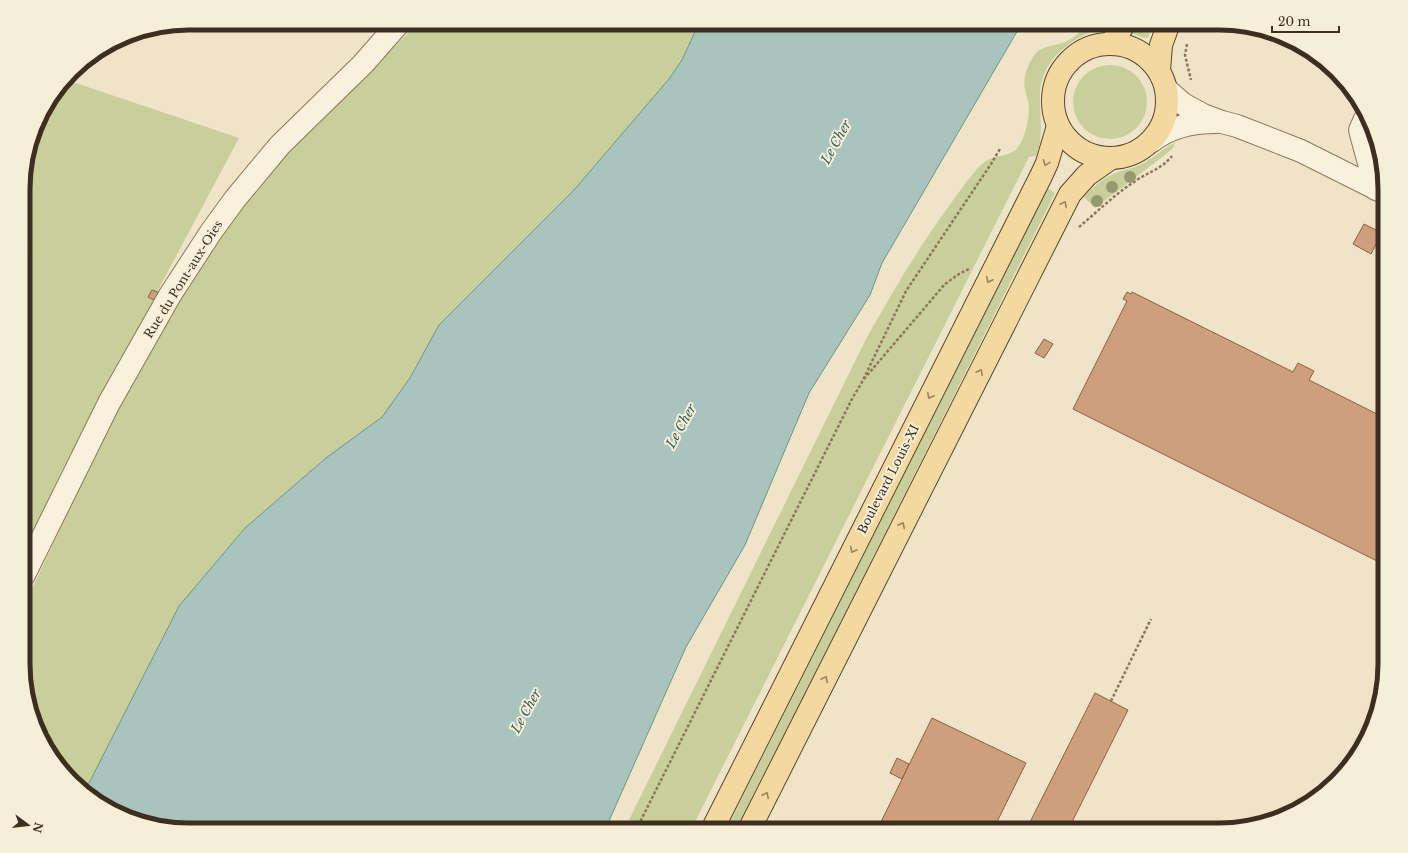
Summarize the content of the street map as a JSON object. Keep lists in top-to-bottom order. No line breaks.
{"streets":{"main road":["Boulevard Louis-XI"],"street":["Rue du Pont-aux-Oies"]},"water":["Le Cher"],"scale_bar":"20 m","north":"right"}
